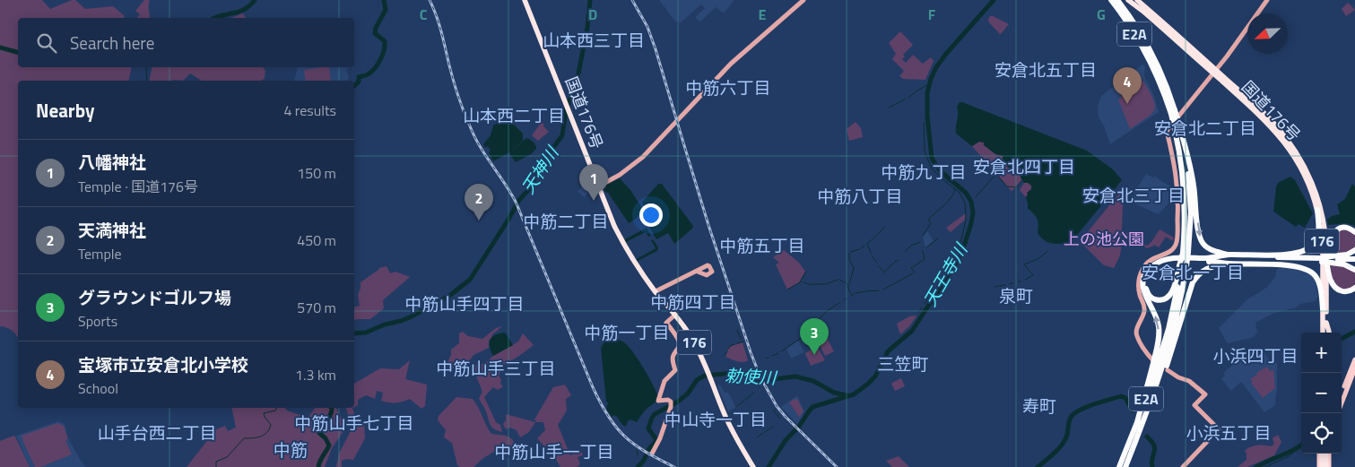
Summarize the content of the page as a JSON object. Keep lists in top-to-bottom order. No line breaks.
{"streets":{"highway":["E2A","国道176号","176"]},"districts":["山本西三丁目","安倉北五丁目","中筋六丁目","山本西二丁目","安倉北二丁目","安倉北四丁目","中筋九丁目","安倉北三丁目","中筋八丁目","中筋二丁目","中筋五丁目","安倉北一丁目","泉町","中筋四丁目","中筋山手四丁目","中筋一丁目","小浜四丁目","三笠町","中筋山手三丁目","寿町","中山寺一丁目","中筋山手七丁目","山手台西二丁目","小浜五丁目","中筋","中筋山手一丁目"],"water":["天神川","天王寺川","勅使川"],"parks":["上の池公園"],"north":"bottom left","page":{"search":"Search here","pins":["4","1","2","3"],"heading":["Nearby","4 results"],"list":[{"mark":"1","name":"八幡神社","note":"Temple · 国道176号","value":"150 m"},{"mark":"2","name":"天満神社","note":"Temple","value":"450 m"},{"mark":"3","name":"グラウンドゴルフ場","note":"Sports","value":"570 m"},{"mark":"4","name":"宝塚市立安倉北小学校","note":"School","value":"1.3 km"}],"map_buttons":["+","−"]},"grid":{"columns":["C","D","E","F","G"]}}
